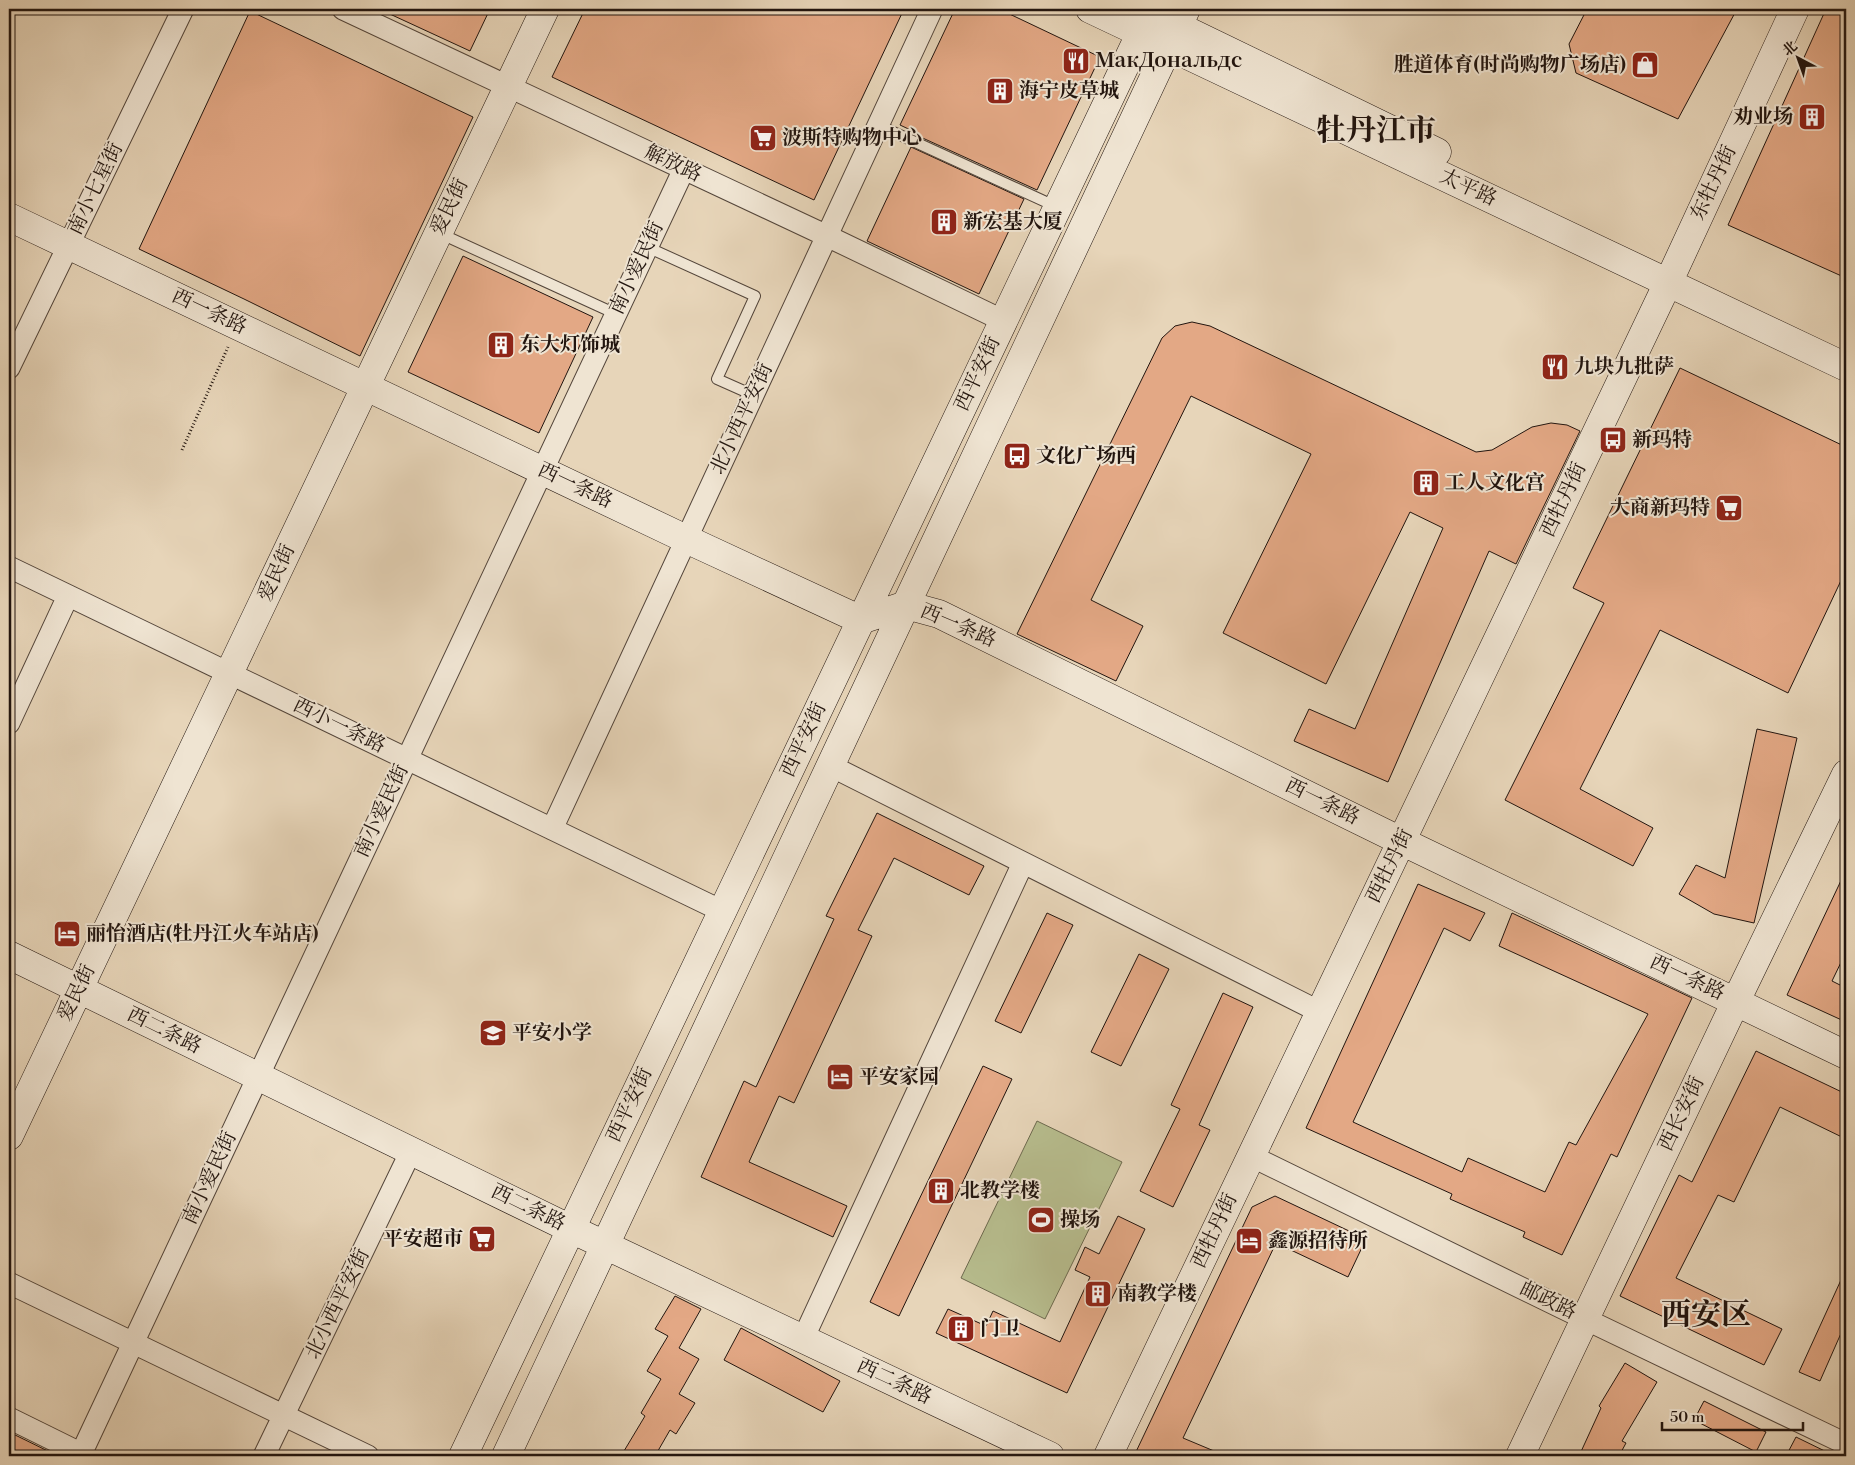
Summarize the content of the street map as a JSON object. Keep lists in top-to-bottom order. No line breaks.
{"streets":{"main road":["东牡丹街","太平路","爱民街","西一条路","西平安街","西牡丹街","西二条路","西长安街"],"street":["解放路","南小七星街","南小爱民街","北小西平安街","西小一条路","邮政路"]},"crossings":[["解放路","爱民街"],["解放路","南小爱民街"],["解放路","西平安街"],["解放路","北小西平安街"],["东牡丹街","太平路"],["东牡丹街","西牡丹街"],["太平路","西平安街"],["太平路","西牡丹街"],["南小七星街","西一条路"],["爱民街","西一条路"],["爱民街","西小一条路"],["爱民街","西二条路"],["南小爱民街","西一条路"],["南小爱民街","西小一条路"],["南小爱民街","西二条路"],["西一条路","西平安街"],["西一条路","北小西平安街"],["西一条路","西牡丹街"],["西一条路","西长安街"],["西平安街","西小一条路"],["西平安街","西二条路"],["北小西平安街","西小一条路"],["北小西平安街","西二条路"],["西牡丹街","邮政路"],["西长安街","邮政路"]],"districts":["牡丹江市","西安区"],"places":{"restaurant":["МакДональдс","九块九批萨"],"shop":["胜道体育(时尚购物广场店)"],"building":["海宁皮草城","劝业场","新宏基大厦","东大灯饰城","工人文化宫","北教学楼","南教学楼","门卫"],"supermarket":["波斯特购物中心","大商新玛特","平安超市"],"bus stop":["新玛特","文化广场西"],"hotel":["丽怡酒店(牡丹江火车站店)","平安家园","鑫源招待所"],"school or university":["平安小学"],"sports":["操场"]},"scale_bar":"50 m","north":"top left"}
